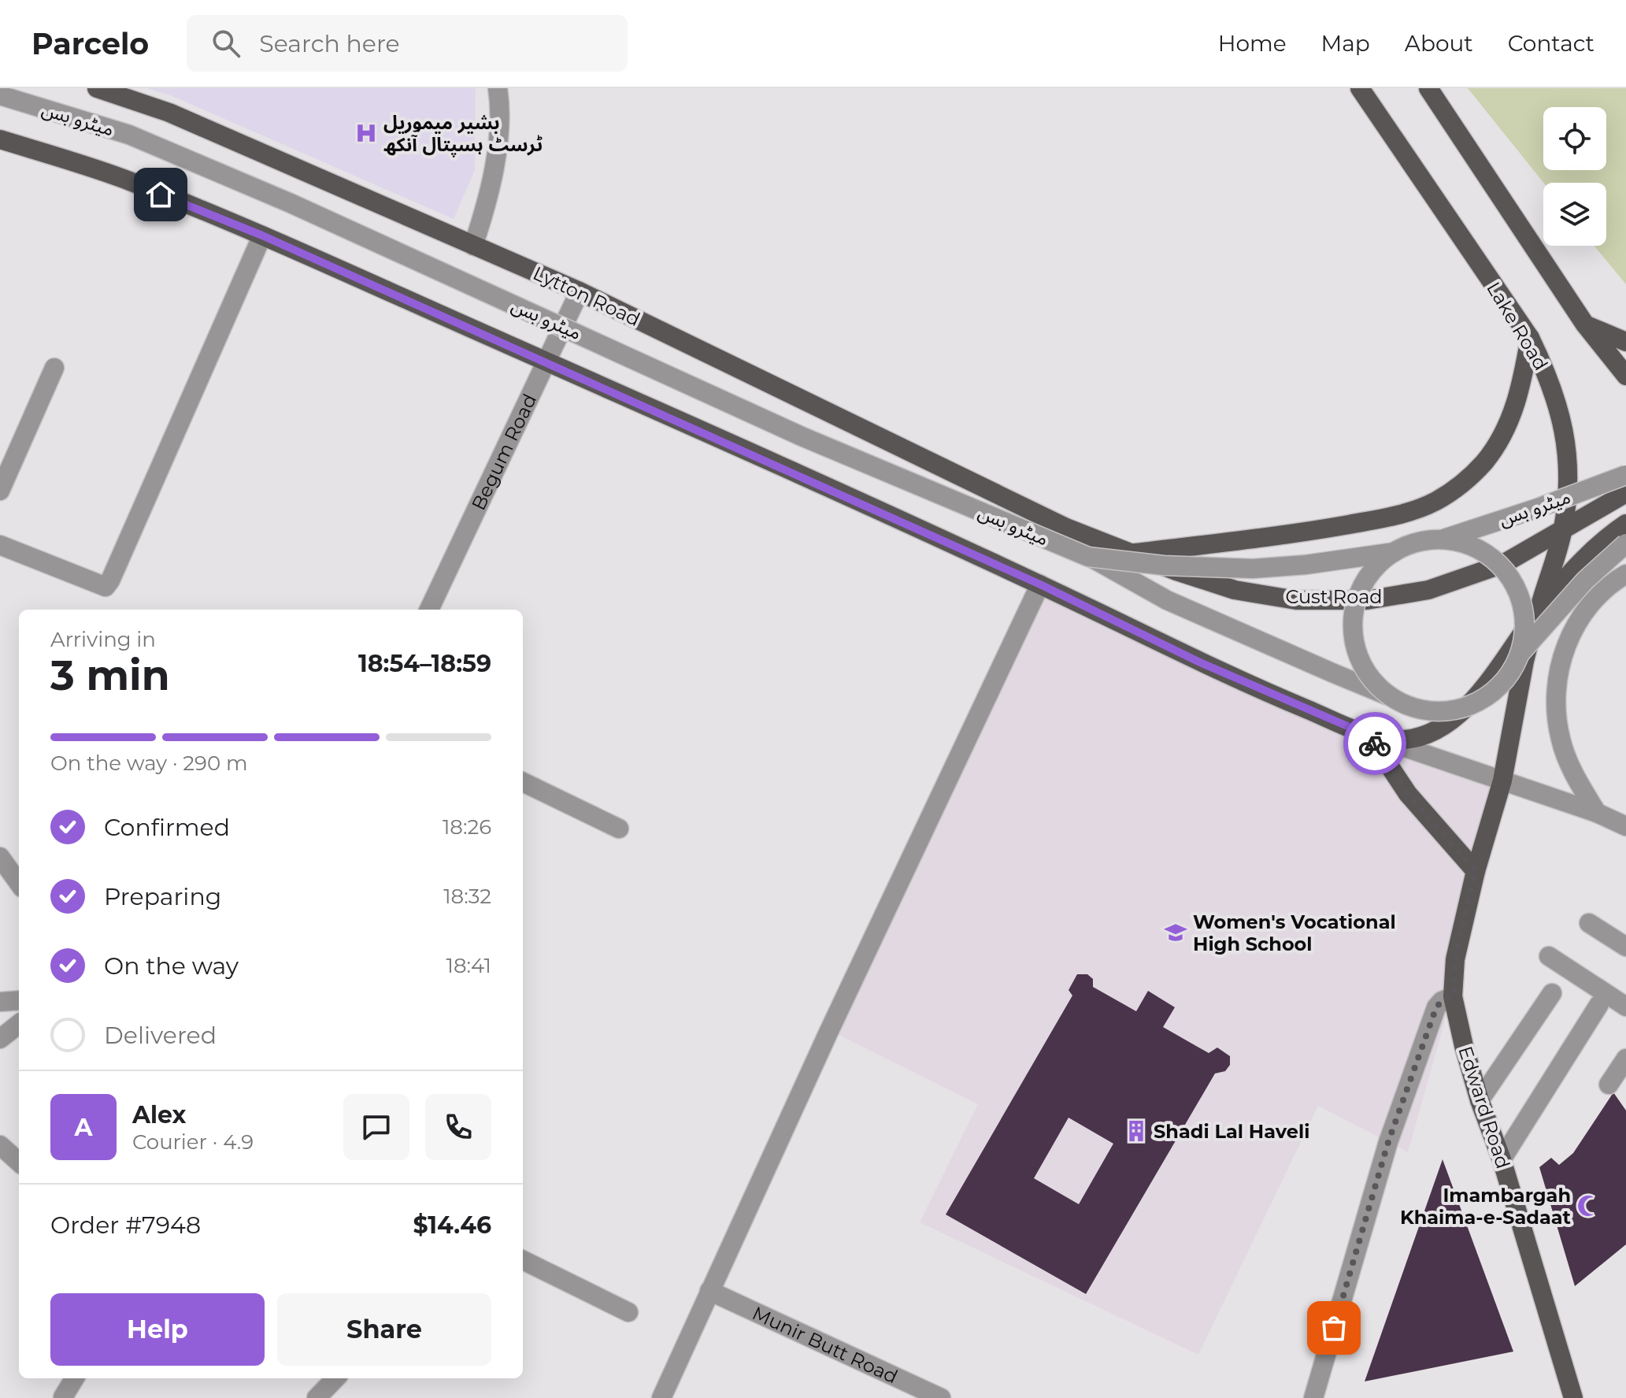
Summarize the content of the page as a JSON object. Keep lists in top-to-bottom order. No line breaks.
{"streets":{"main road":["Lytton Road","Lake Road","Cust Road","Edward Road"],"street":["میٹرو بس","Begum Road","Munir Butt Road"]},"crossings":[["Lytton Road","Begum Road"],["Lytton Road","Cust Road"],["Lake Road","Cust Road"],["Lake Road","Edward Road"]],"places":{"hospital":["بشیر میموریل ٹرسٹ ہسپتال آنکھ"],"school or university":["Women's Vocational High School"],"building":["Shadi Lal Haveli"],"mosque":["Imambargah Khaima-e-Sadaat"]},"page":{"header":"Parcelo","search":"Search here","nav":["Home","Map","About","Contact"],"heading":["3 min","Arriving in","18:54–18:59"],"panel":["Alex","Courier · 4.9","Order #7948","$14.46"],"bar":"On the way · 290 m","list":[["Confirmed","18:26"],["Preparing","18:32"],["On the way","18:41"],"Delivered"],"round":"A","buttons":["Help","Share"]}}
